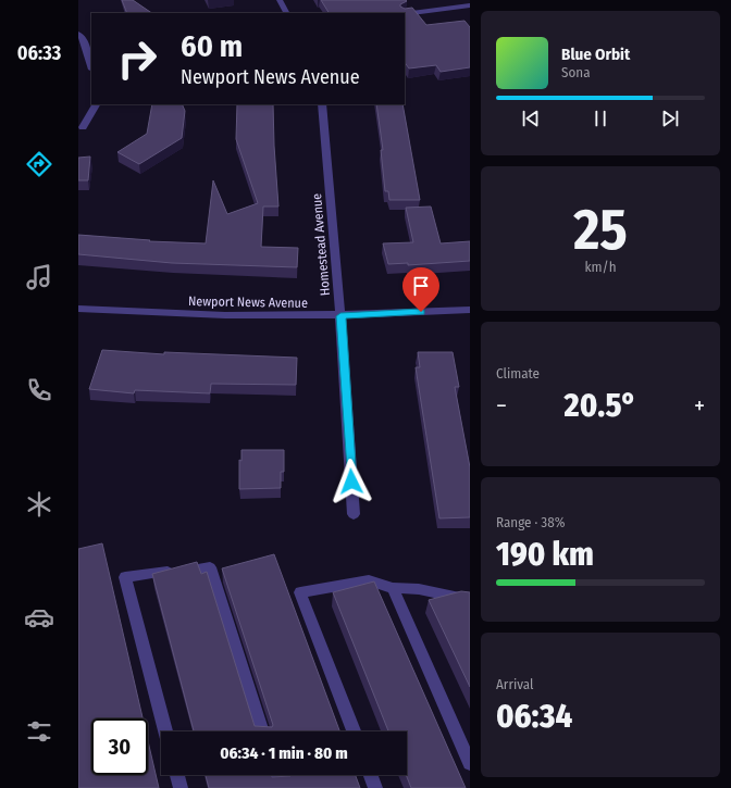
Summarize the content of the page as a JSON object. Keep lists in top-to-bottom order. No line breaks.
{"streets":{"street":["Homestead Avenue","Newport News Avenue"]},"crossings":[["Homestead Avenue","Newport News Avenue"]],"page":{"tabs":"06:33","turn":["60 m","Newport News Avenue"],"song":["Blue Orbit","Sona"],"tile":[["25","km/h"],"Climate",["Range · 38%","190 km"],["Arrival","06:34"]],"heat":["−","20.5°","+"],"limit":"30","trip":"06:34 · 1 min · 80 m"}}
